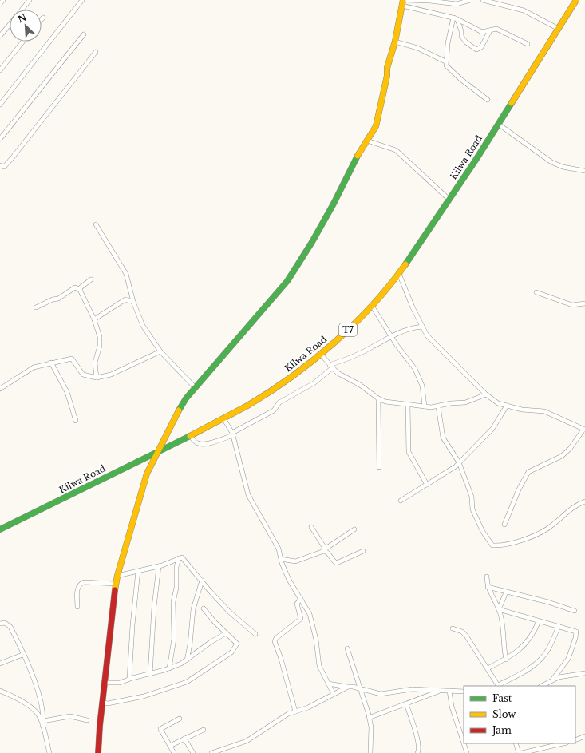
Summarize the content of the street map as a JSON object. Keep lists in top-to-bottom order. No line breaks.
{"streets":{"main road":["Kilwa Road","T7"]},"legend":["Fast","Slow","Jam"],"north":"top left"}
